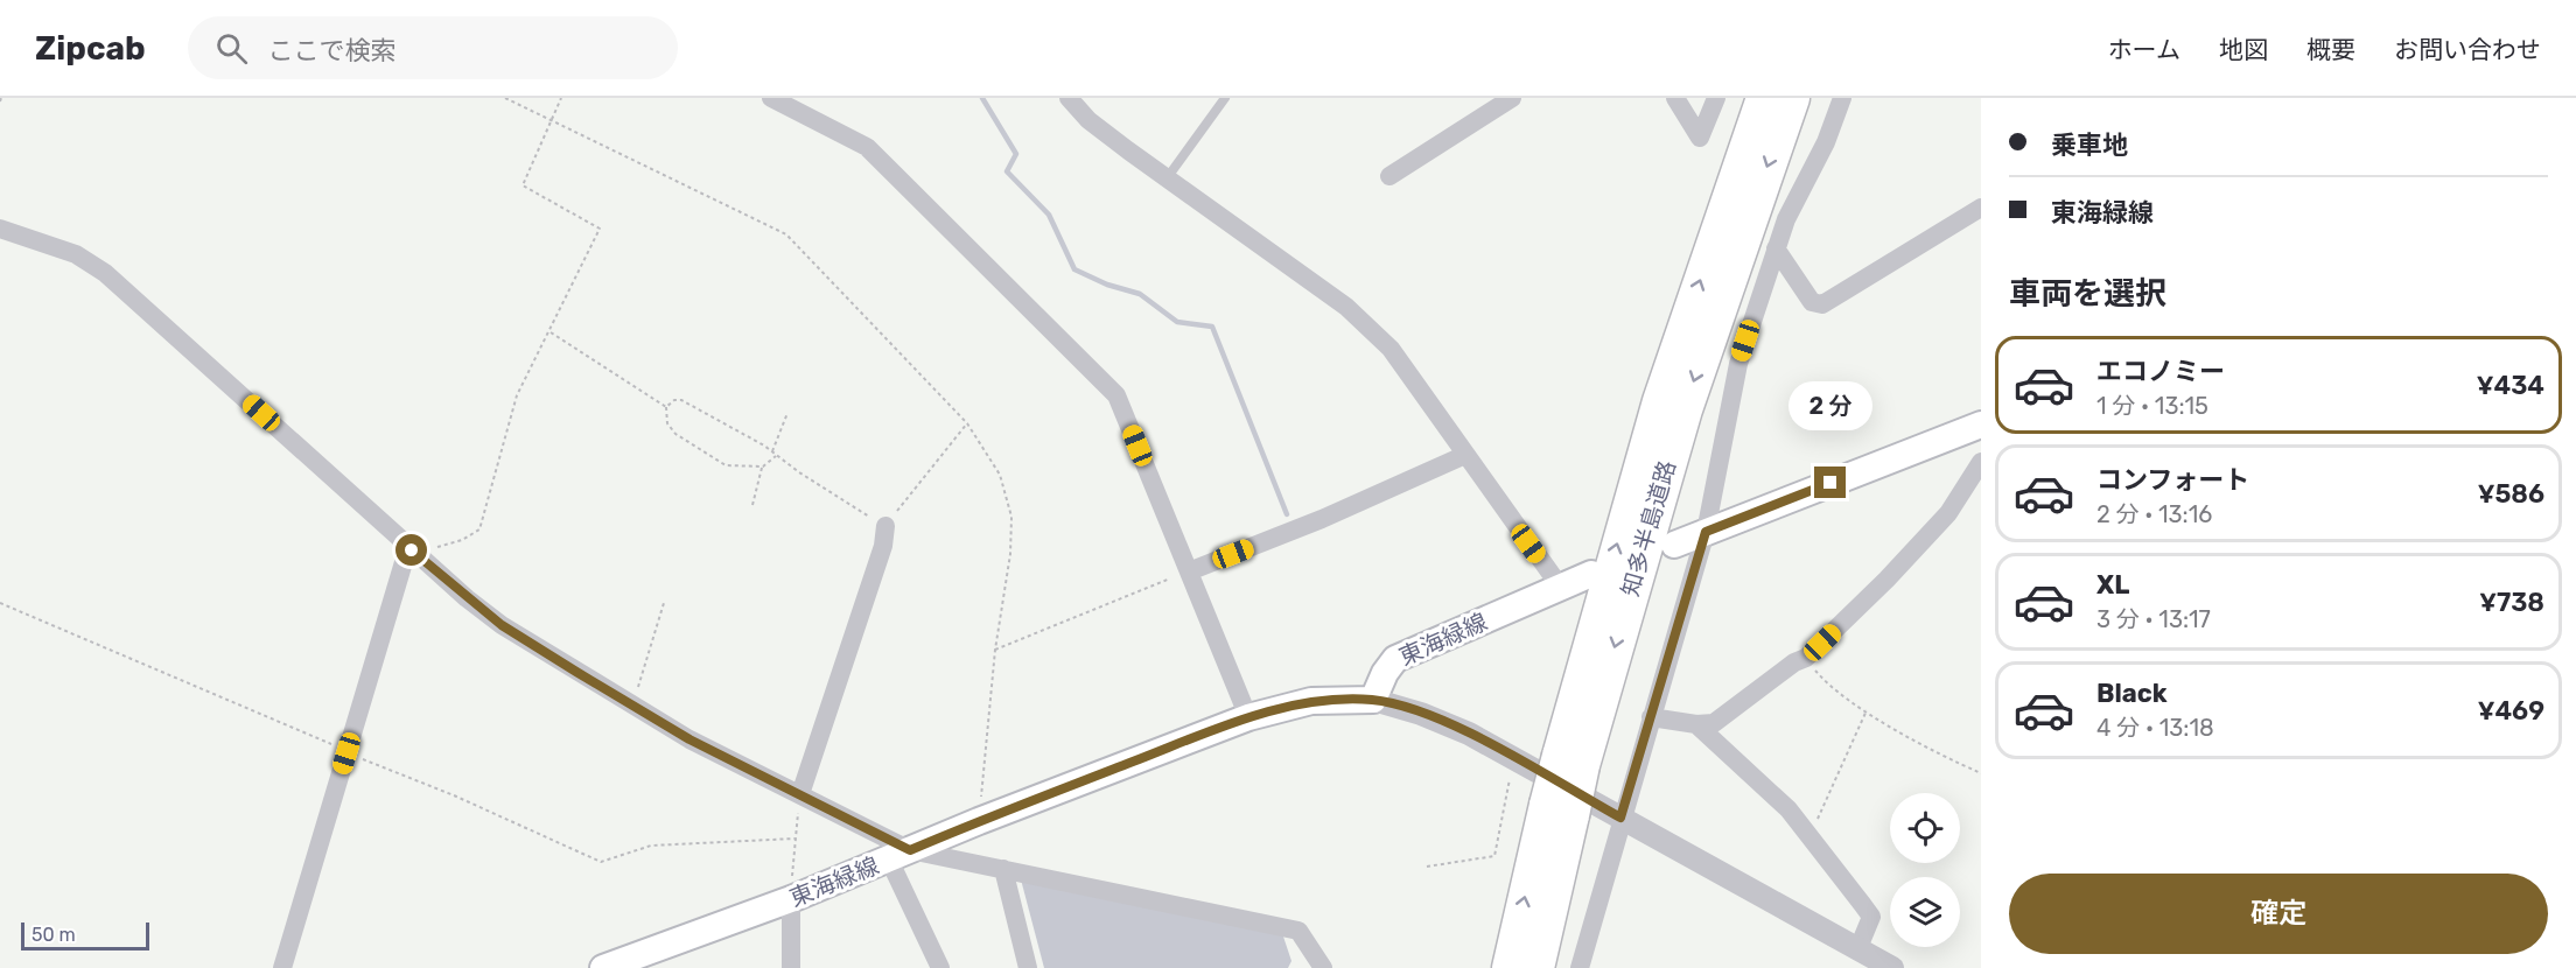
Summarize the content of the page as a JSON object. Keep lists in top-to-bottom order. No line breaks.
{"streets":{"highway":["知多半島道路"],"main road":["東海緑線"]},"scale_bar":"50 m","page":{"header":"Zipcab","search":"ここで検索","nav":["ホーム","地図","概要","お問い合わせ"],"banner":["乗車地","東海緑線"],"heading":"車両を選択","list":[{"name":"エコノミー","note":"1 分 · 13:15","value":"¥434"},{"name":"コンフォート","note":"2 分 · 13:16","value":"¥586"},{"name":"XL","note":"3 分 · 13:17","value":"¥738"},{"name":"Black","note":"4 分 · 13:18","value":"¥469"}],"bubble":"2 分","buttons":"確定","scale":"50 m"}}
